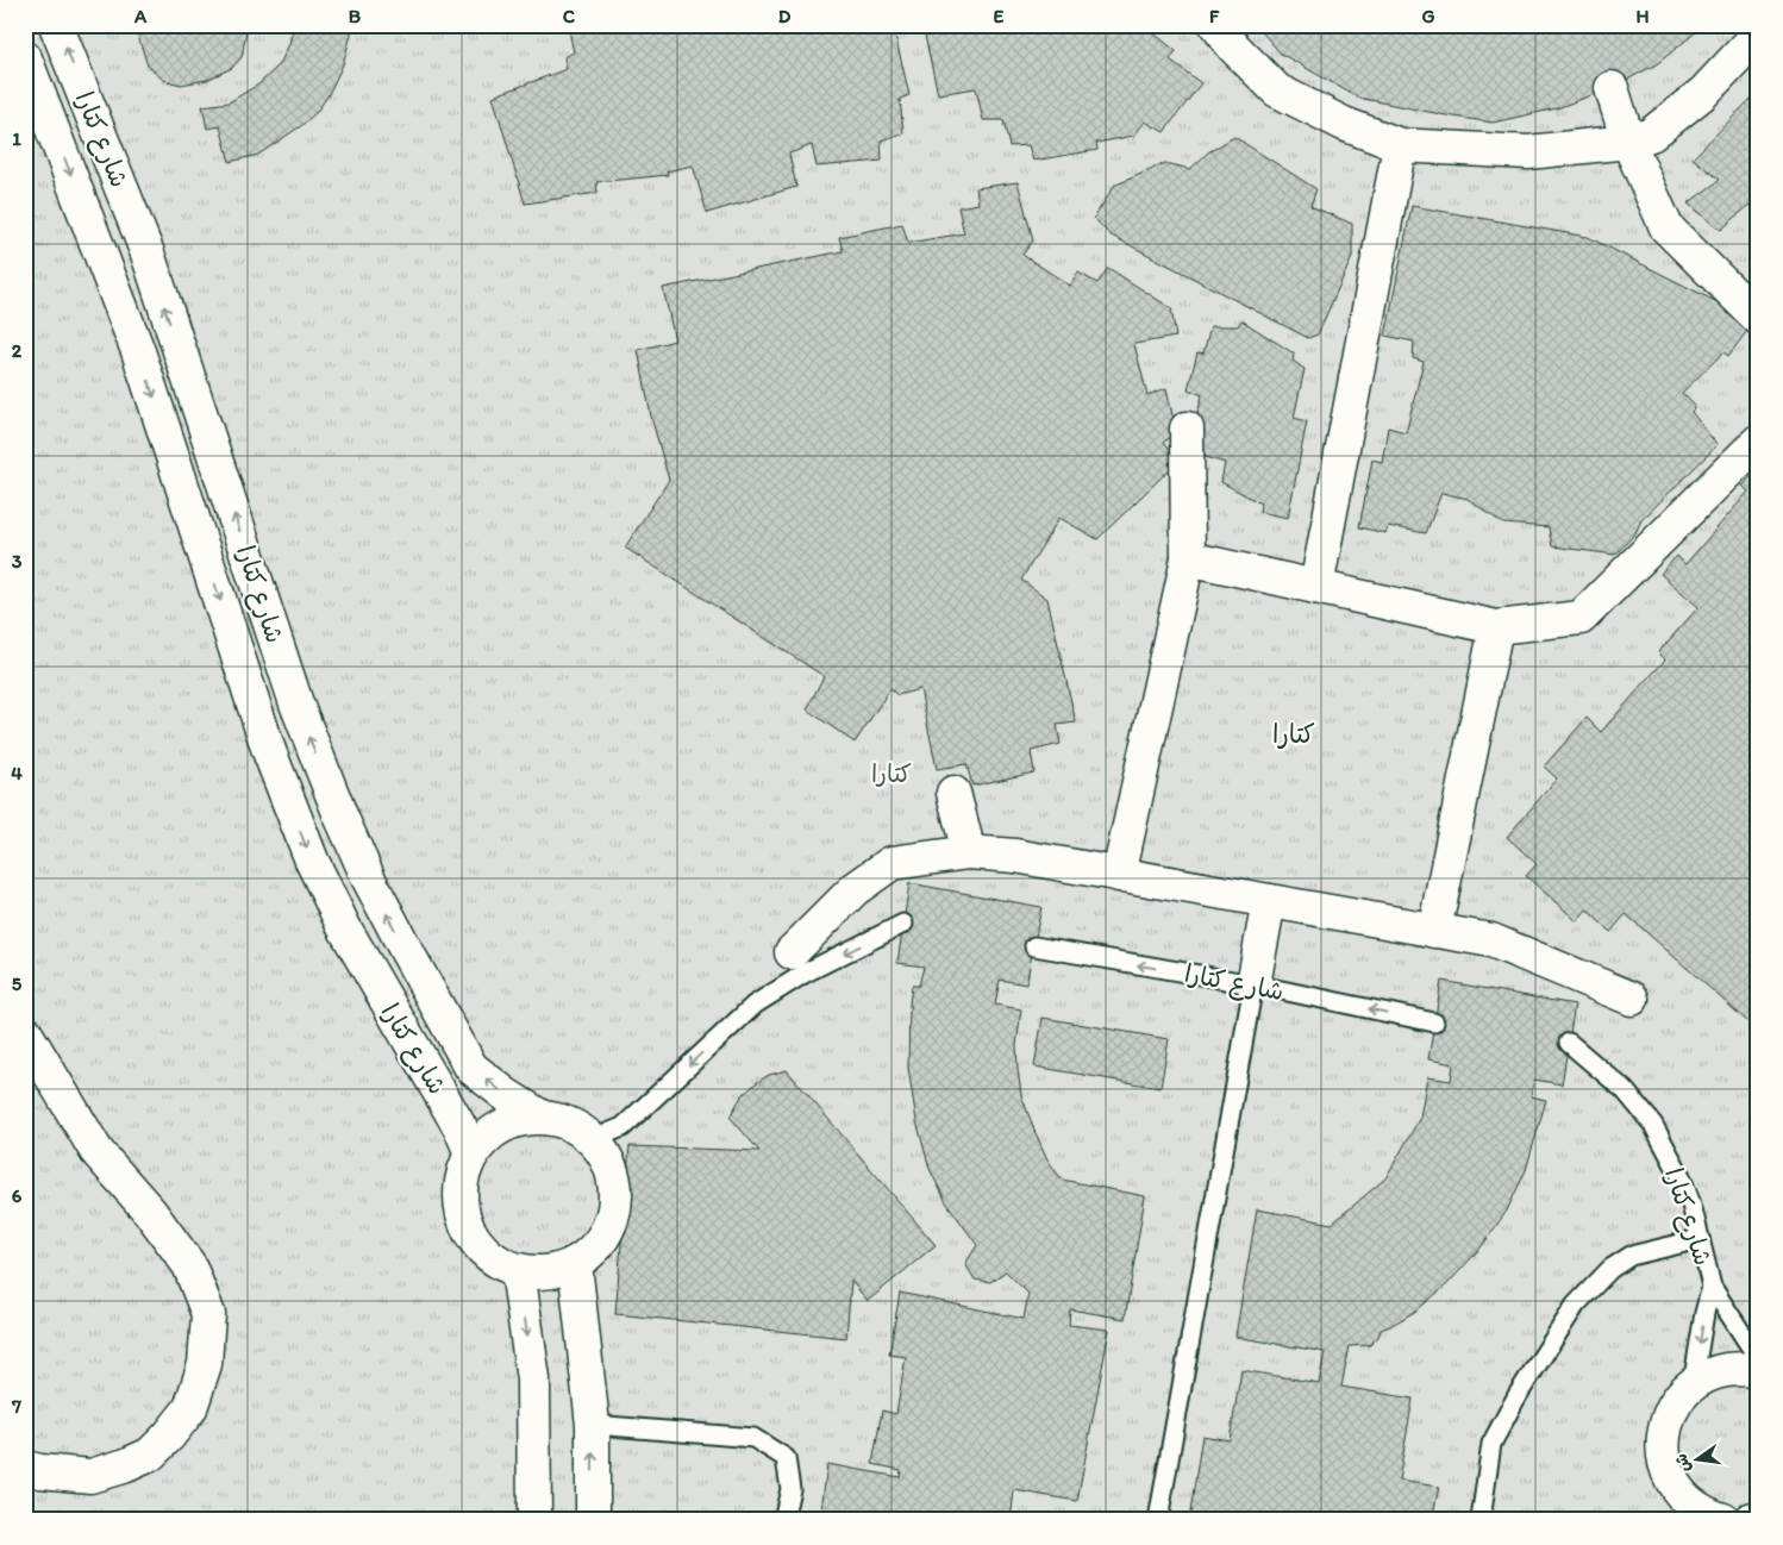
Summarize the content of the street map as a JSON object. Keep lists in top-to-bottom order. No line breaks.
{"streets":{"street":["شارع كتارا"]},"districts":["كتارا"],"parks":["كتارا"],"north":"left","grid":{"columns":["A","B","C","D","E","F","G","H"],"rows":["1","2","3","4","5","6","7"]}}
